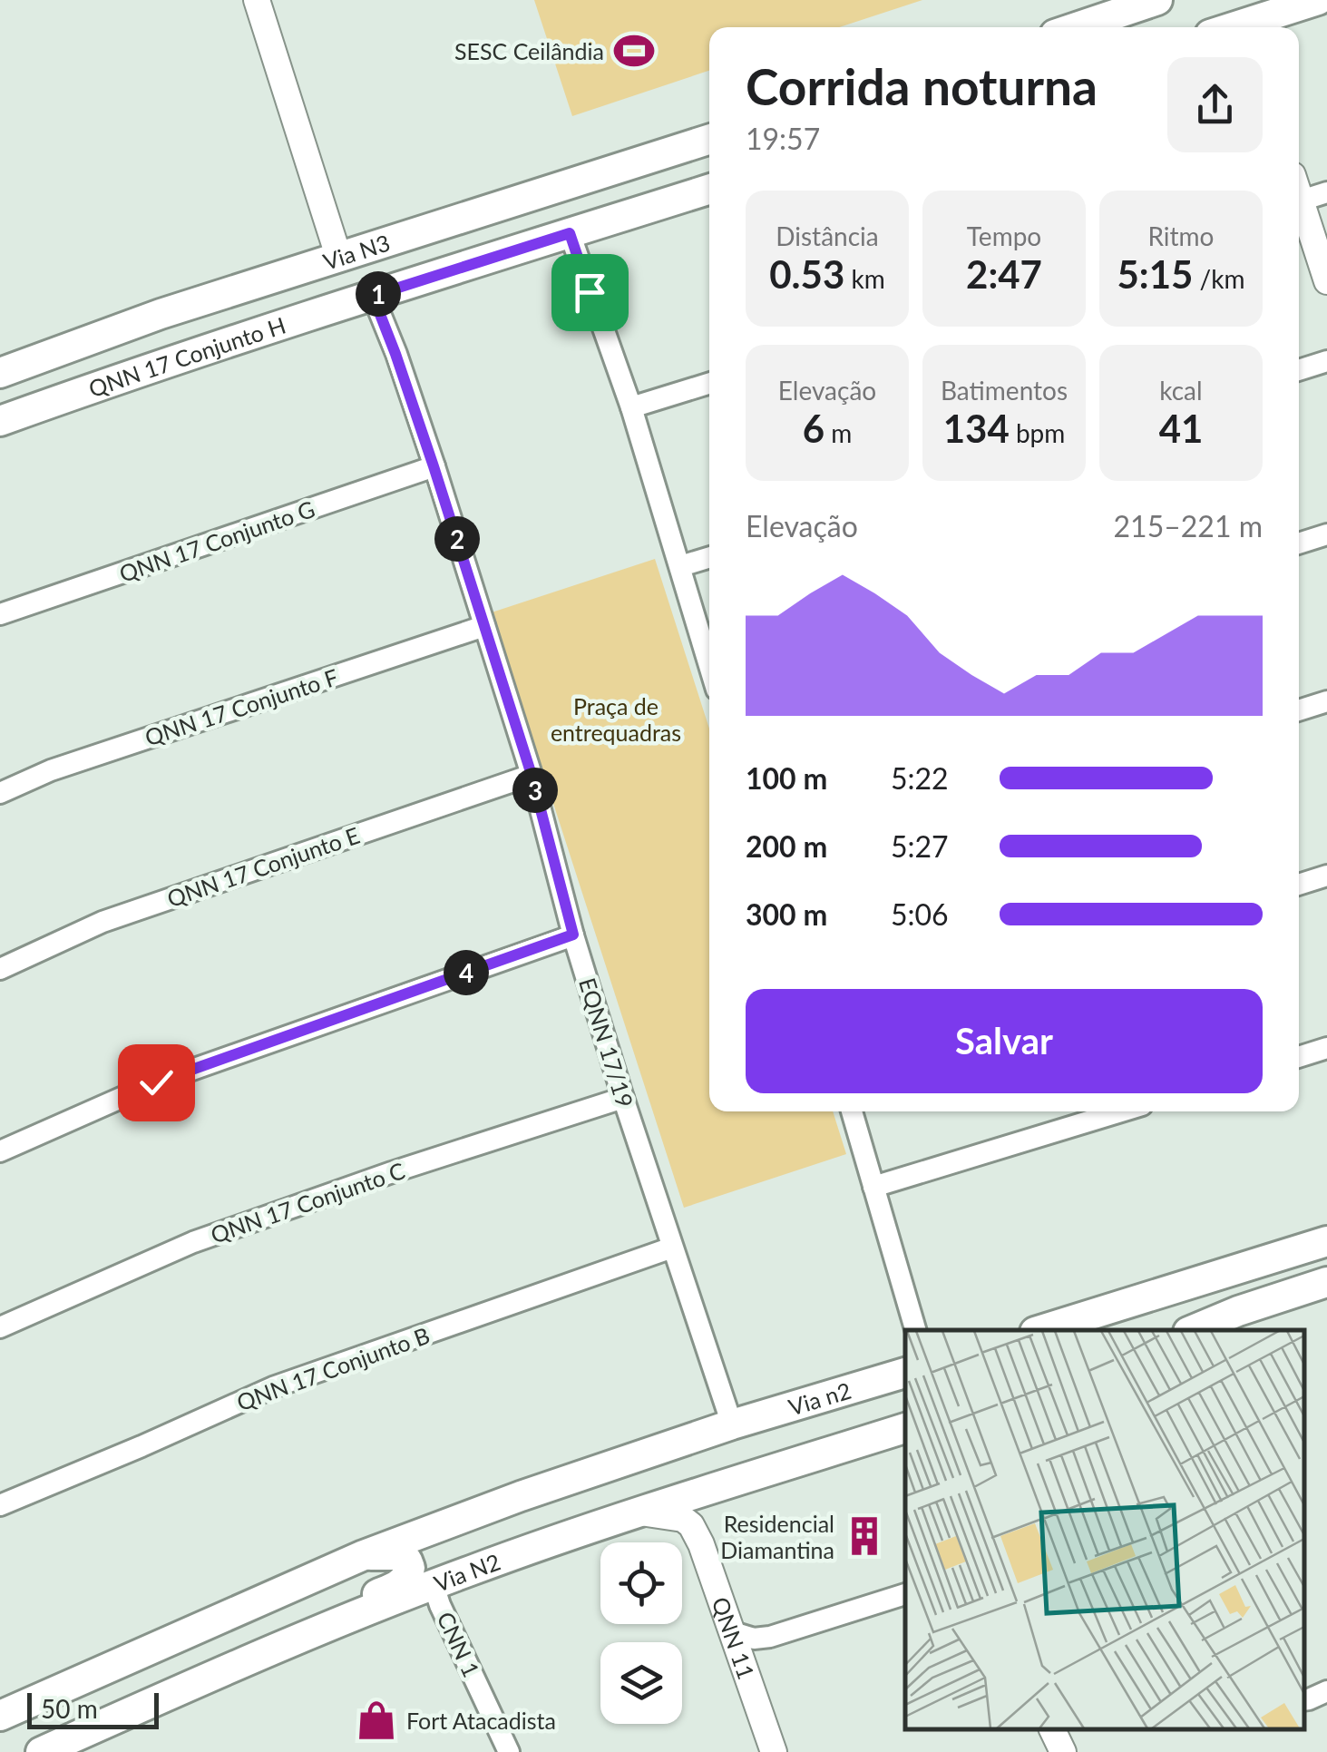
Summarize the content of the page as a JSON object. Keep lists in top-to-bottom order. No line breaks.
{"streets":{"main road":["Via N3","QNN 17 Conjunto H","Via n2","Via N2"],"street":["QNN 17 Conjunto G","QNN 17 Conjunto F","QNN 17 Conjunto E","EQNN 17/19","QNN 17 Conjunto C","QNN 17 Conjunto B","QNN 11","CNN 1"]},"crossings":[["QNN 17 Conjunto H","EQNN 17/19"],["QNN 17 Conjunto G","EQNN 17/19"],["QNN 17 Conjunto F","EQNN 17/19"],["QNN 17 Conjunto E","EQNN 17/19"],["EQNN 17/19","QNN 17 Conjunto C"],["EQNN 17/19","QNN 17 Conjunto B"],["EQNN 17/19","Via n2"],["Via N2","QNN 11"],["Via N2","CNN 1"]],"parks":["Praça de entrequadras"],"places":{"sports":["SESC Ceilândia"],"building":["Residencial Diamantina"],"shop":["Fort Atacadista"]},"scale_bar":"50 m","page":{"heading":["Corrida noturna","19:57"],"stats":[["Distância","0.53 km"],["Tempo","2:47"],["Ritmo","5:15 /km"],["Elevação","6 m"],["Batimentos","134 bpm"],["kcal","41"]],"pins":["1","2","3","4"],"chart":["Elevação","215–221 m"],"list":[{"name":"100 m","note":"5:22"},{"name":"200 m","note":"5:27"},{"name":"300 m","note":"5:06"}],"buttons":"Salvar","scale":"50 m"}}
